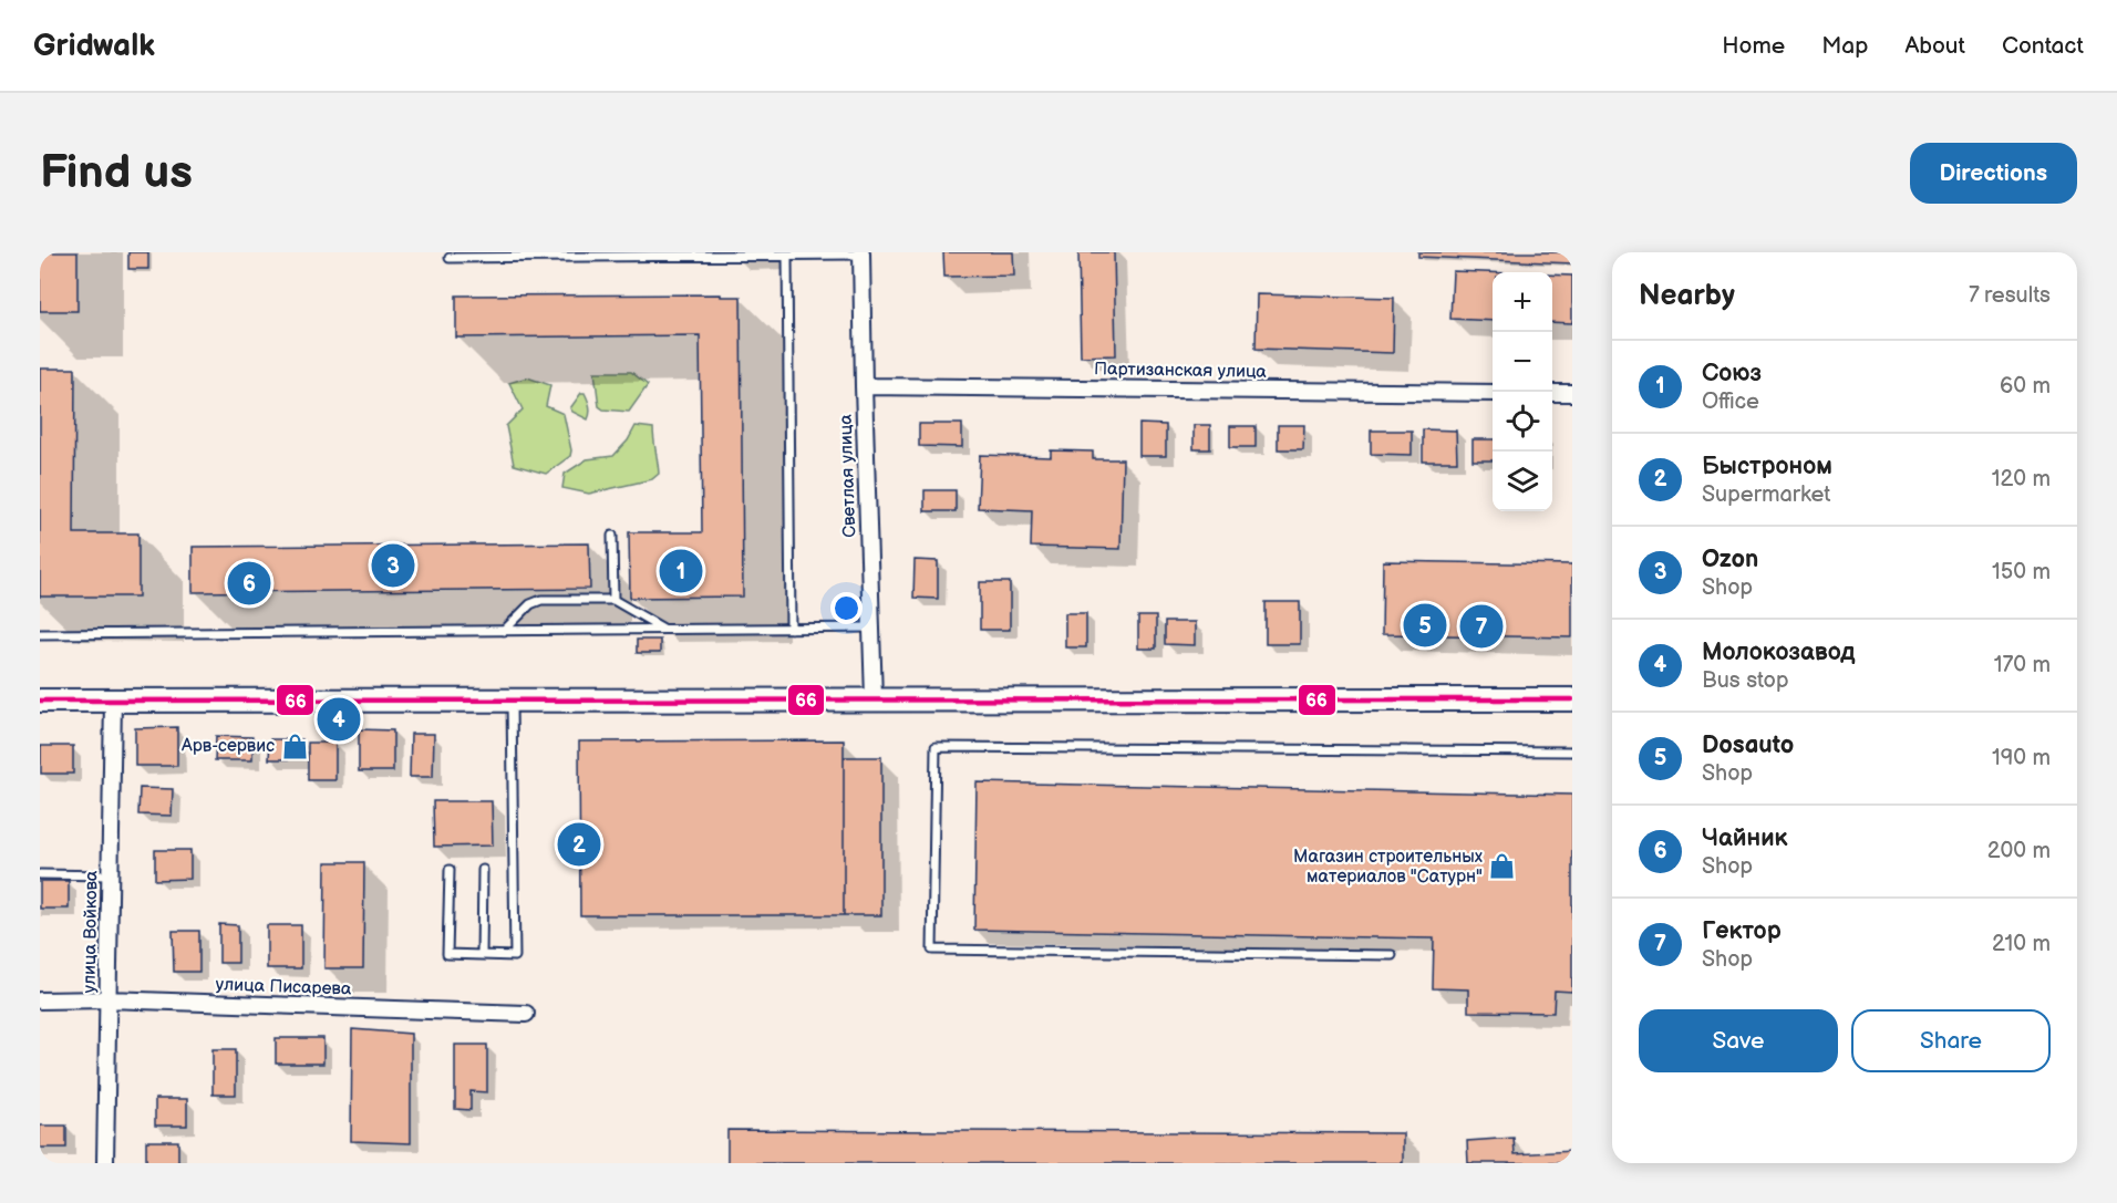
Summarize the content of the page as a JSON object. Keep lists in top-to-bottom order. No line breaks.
{"streets":{"street":["Партизанская улица","Светлая улица","улица Войкова","улица Писарева"]},"crossings":[["Партизанская улица","Светлая улица"],["улица Войкова","улица Писарева"]],"places":{"shop":["Арв-сервис","Магазин строительных материалов \"Сатурн\""]},"lines":["transit line 66"],"page":{"header":"Gridwalk","nav":["Home","Map","About","Contact"],"buttons":["Directions",["Save","Share"]],"title":"Find us","heading":["Nearby","7 results"],"map_buttons":["+","−"],"list":[{"mark":"1","name":"Союз","note":"Office","value":"60 m"},{"mark":"2","name":"Быстроном","note":"Supermarket","value":"120 m"},{"mark":"3","name":"Ozon","note":"Shop","value":"150 m"},{"mark":"4","name":"Молокозавод","note":"Bus stop","value":"170 m"},{"mark":"5","name":"Dosauto","note":"Shop","value":"190 m"},{"mark":"6","name":"Чайник","note":"Shop","value":"200 m"},{"mark":"7","name":"Гектор","note":"Shop","value":"210 m"}],"pins":["3","1","6","5","7","4","2"]}}
